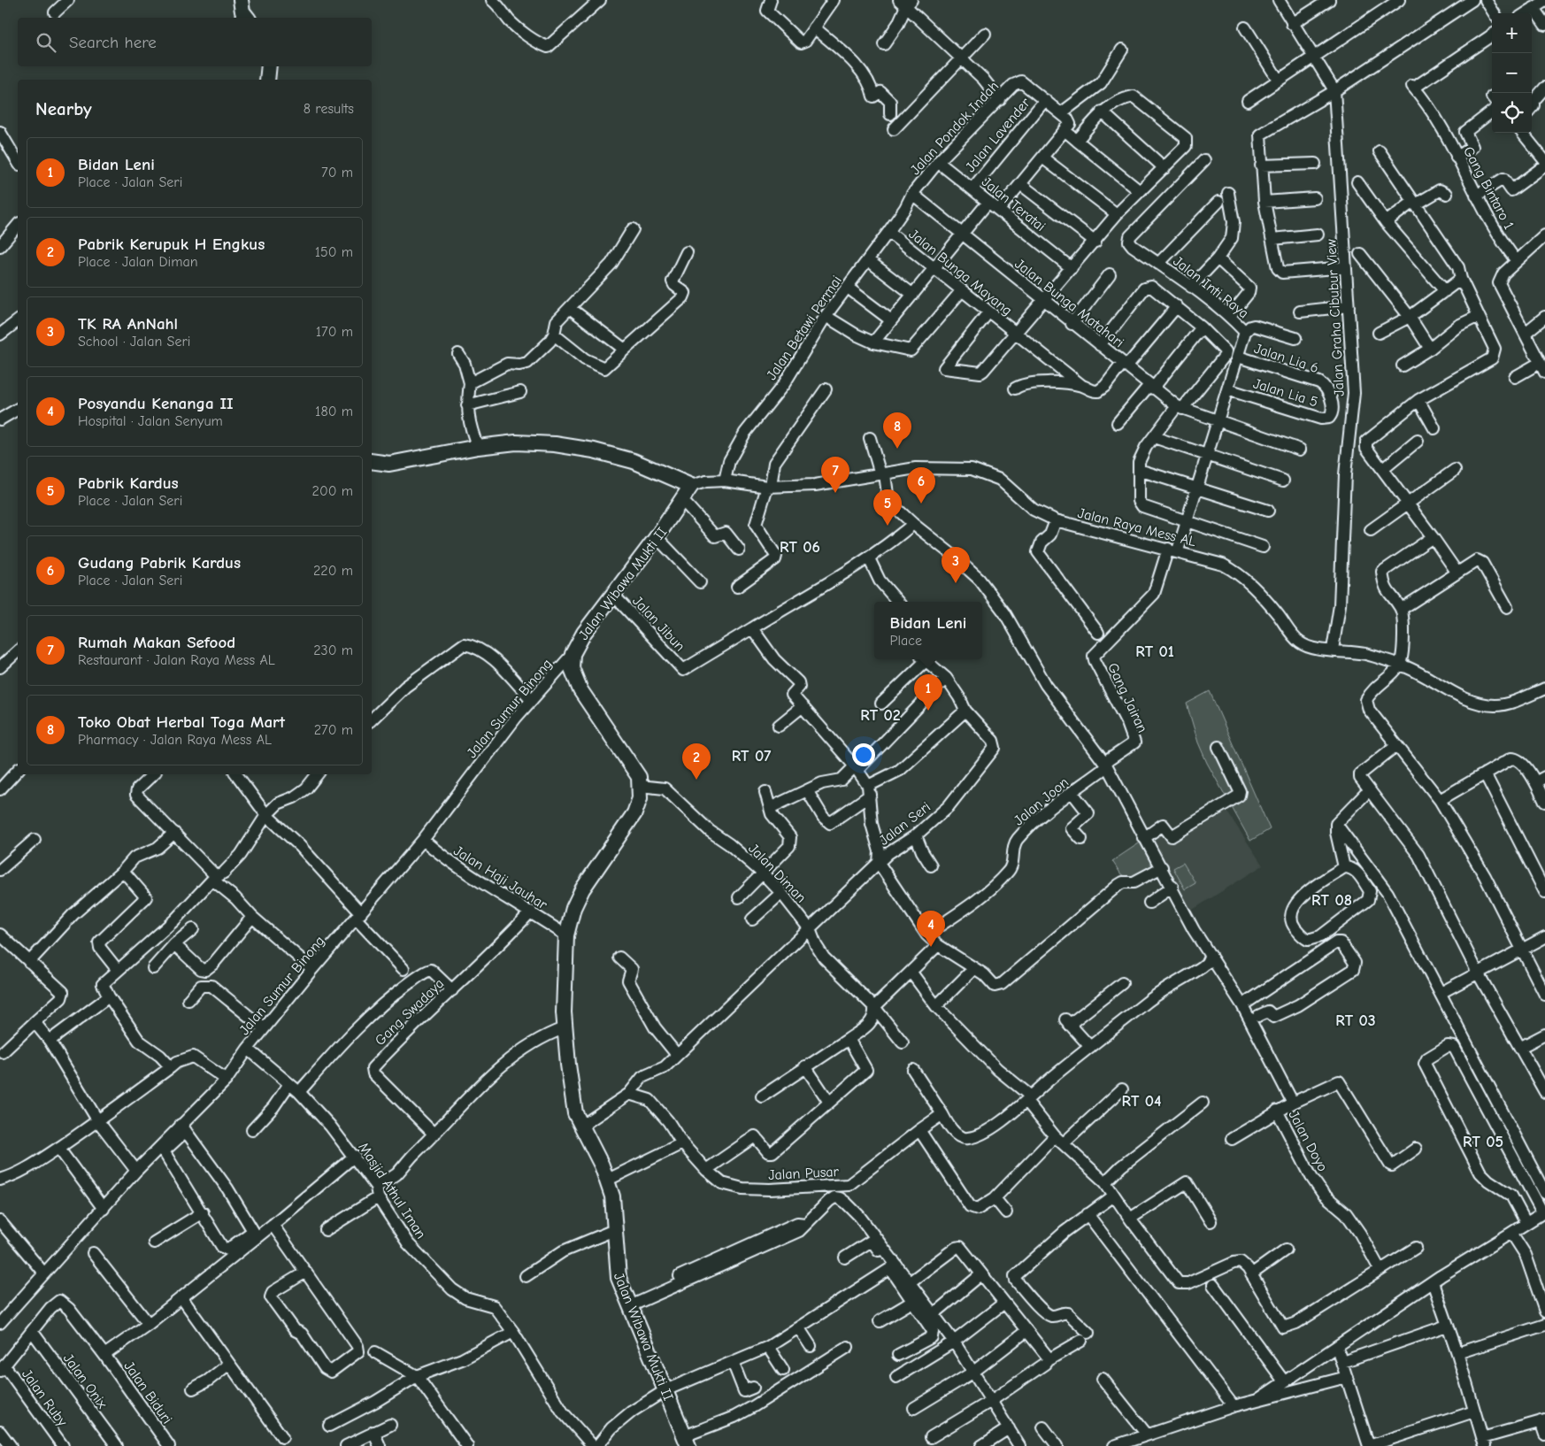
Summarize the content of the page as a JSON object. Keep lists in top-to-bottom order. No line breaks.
{"streets":{"main road":["Jalan Wibawa Mukti II"],"street":["Jalan Pondok Indah","Jalan Lavender","Gang Bintaro 1","Jalan Teratai","Jalan Bunga Mayang","Jalan Inti Raya","Jalan Bunga Matahari","Jalan Graha Cibubur View","Jalan Betawi Permai","Jalan Lia 6","Jalan Lia 5","Jalan Raya Mess AL","Jalan Jibun","Gang Jairan","Jalan Sumur Binong","Jalan Joon","Jalan Seri","Jalan Diman","Jalan Haji Jauhar","Gang Swadaya","Jalan Doyo","Jalan Pusar","Masjid Athul Iman","Jalan Onix","Jalan Biduri","Jalan Ruby"]},"crossings":[["Jalan Pondok Indah","Jalan Lavender"],["Jalan Pondok Indah","Jalan Teratai"],["Jalan Pondok Indah","Jalan Bunga Matahari"],["Jalan Pondok Indah","Jalan Betawi Permai"],["Jalan Lavender","Jalan Teratai"],["Jalan Bunga Mayang","Jalan Betawi Permai"],["Jalan Inti Raya","Jalan Bunga Matahari"],["Jalan Inti Raya","Jalan Lia 6"],["Jalan Inti Raya","Jalan Lia 5"],["Jalan Inti Raya","Jalan Raya Mess AL"],["Jalan Inti Raya","Gang Jairan"],["Jalan Bunga Matahari","Jalan Betawi Permai"],["Jalan Graha Cibubur View","Jalan Raya Mess AL"],["Jalan Betawi Permai","Jalan Raya Mess AL"],["Jalan Lia 6","Jalan Lia 5"],["Jalan Raya Mess AL","Jalan Wibawa Mukti II"],["Jalan Raya Mess AL","Gang Jairan"],["Jalan Raya Mess AL","Jalan Doyo"],["Jalan Wibawa Mukti II","Jalan Jibun"],["Jalan Wibawa Mukti II","Jalan Sumur Binong"],["Jalan Wibawa Mukti II","Jalan Diman"],["Jalan Wibawa Mukti II","Jalan Haji Jauhar"],["Gang Jairan","Jalan Joon"],["Gang Jairan","Jalan Doyo"],["Jalan Sumur Binong","Jalan Haji Jauhar"],["Jalan Sumur Binong","Masjid Athul Iman"],["Jalan Joon","Jalan Doyo"],["Jalan Seri","Jalan Diman"],["Jalan Seri","Jalan Pusar"],["Jalan Haji Jauhar","Gang Swadaya"],["Jalan Onix","Jalan Biduri"]],"districts":["RT 06","RT 01","RT 02","RT 07","RT 08","RT 03","RT 04","RT 05"],"page":{"map_buttons":["+","−"],"search":"Search here","heading":["Nearby","8 results"],"list":[{"mark":"1","name":"Bidan Leni","note":"Place · Jalan Seri","value":"70 m"},{"mark":"2","name":"Pabrik Kerupuk H Engkus","note":"Place · Jalan Diman","value":"150 m"},{"mark":"3","name":"TK RA AnNahl","note":"School · Jalan Seri","value":"170 m"},{"mark":"4","name":"Posyandu Kenanga II","note":"Hospital · Jalan Senyum","value":"180 m"},{"mark":"5","name":"Pabrik Kardus","note":"Place · Jalan Seri","value":"200 m"},{"mark":"6","name":"Gudang Pabrik Kardus","note":"Place · Jalan Seri","value":"220 m"},{"mark":"7","name":"Rumah Makan Sefood","note":"Restaurant · Jalan Raya Mess AL","value":"230 m"},{"mark":"8","name":"Toko Obat Herbal Toga Mart","note":"Pharmacy · Jalan Raya Mess AL","value":"270 m"}],"pins":["8","7","6","5","3","1","2","4"],"popup":["Bidan Leni","Place"]}}
